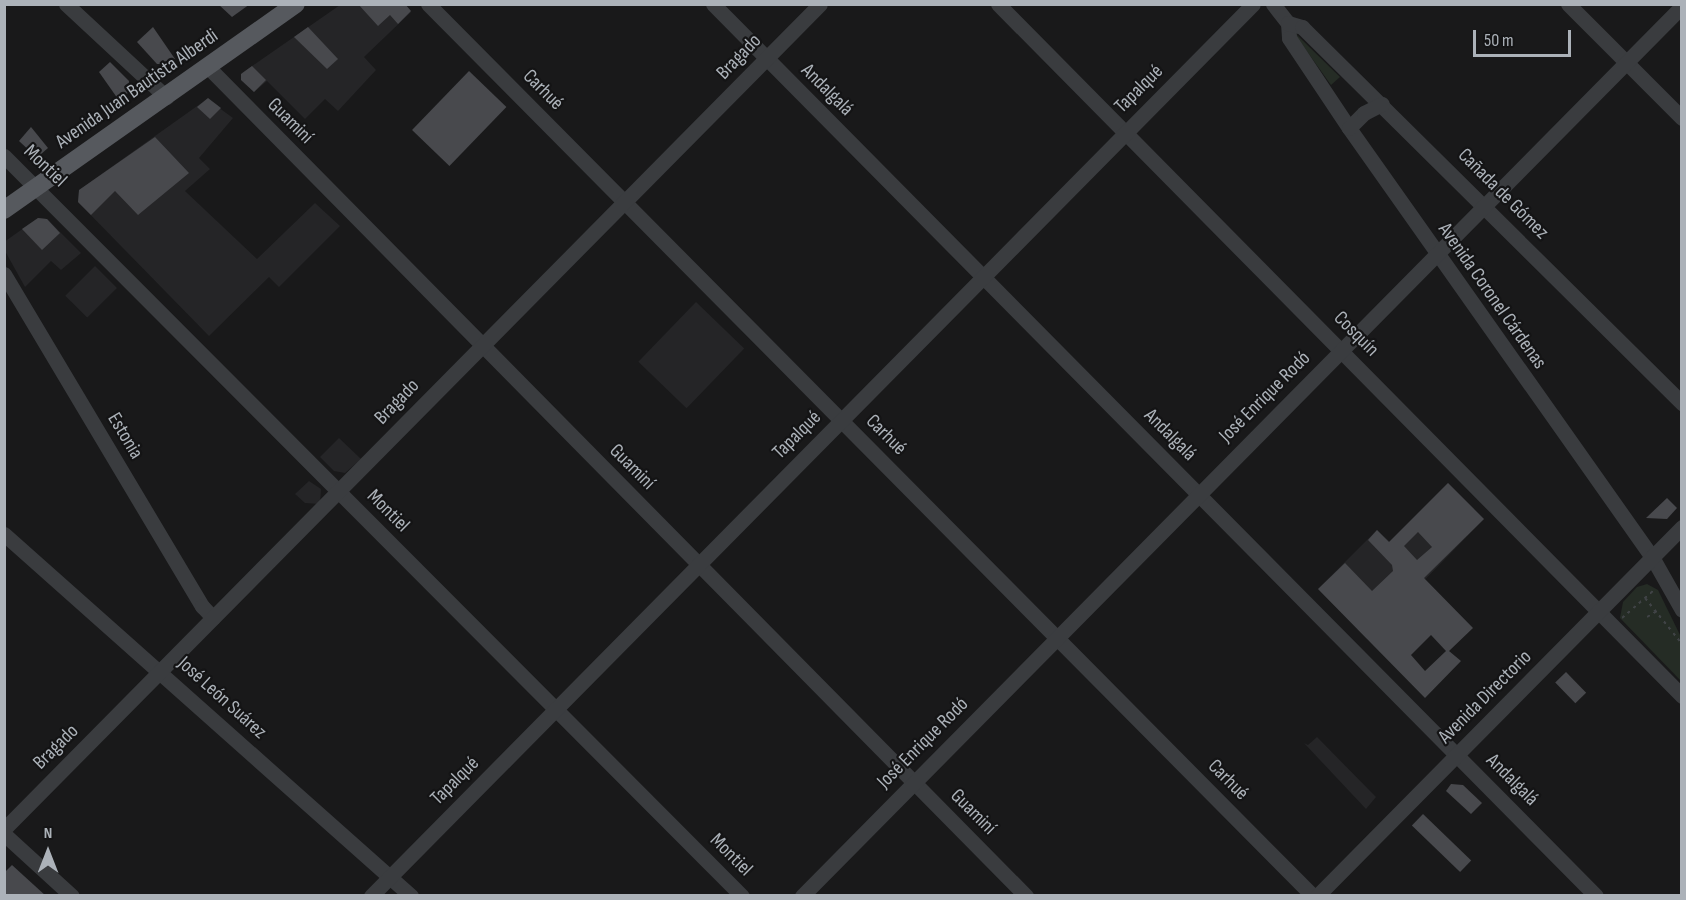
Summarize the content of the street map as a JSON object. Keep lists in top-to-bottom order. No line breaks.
{"streets":{"main road":["Avenida Juan Bautista Alberdi"],"street":["Bragado","Tapalqué","Carhué","Andalgalá","Guaminí","Montiel","Cañada de Gómez","Avenida Coronel Cárdenas","Cosquín","José Enrique Rodó","Estonia","Avenida Directorio","José León Suárez"]},"crossings":[["Bragado","Carhué"],["Bragado","Andalgalá"],["Bragado","Guaminí"],["Bragado","Montiel"],["Bragado","Estonia"],["Bragado","José León Suárez"],["Avenida Juan Bautista Alberdi","Guaminí"],["Avenida Juan Bautista Alberdi","Montiel"],["Tapalqué","Carhué"],["Tapalqué","Andalgalá"],["Tapalqué","Guaminí"],["Tapalqué","Montiel"],["Tapalqué","Cosquín"],["Tapalqué","José León Suárez"],["Carhué","José Enrique Rodó"],["Carhué","Avenida Directorio"],["Andalgalá","José Enrique Rodó"],["Andalgalá","Avenida Directorio"],["Guaminí","José Enrique Rodó"],["Cañada de Gómez","Avenida Coronel Cárdenas"],["Cañada de Gómez","José Enrique Rodó"],["Avenida Coronel Cárdenas","José Enrique Rodó"],["Avenida Coronel Cárdenas","Avenida Directorio"],["Cosquín","José Enrique Rodó"],["Cosquín","Avenida Directorio"]],"scale_bar":"50 m","north":"top"}
